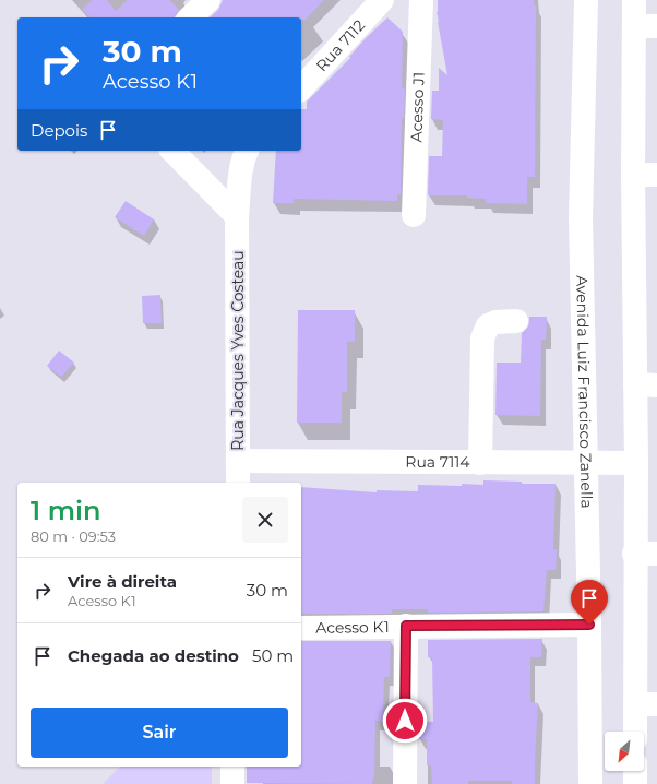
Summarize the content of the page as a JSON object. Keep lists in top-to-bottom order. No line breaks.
{"streets":{"street":["Rua 7112","Acesso J1","Rua Jacques Yves Costeau","Avenida Luiz Francisco Zanella","Rua 7114","Acesso K1"]},"crossings":[["Rua Jacques Yves Costeau","Rua 7114"],["Avenida Luiz Francisco Zanella","Rua 7114"],["Avenida Luiz Francisco Zanella","Acesso K1"]],"north":"bottom left","page":{"turn":["30 m","Acesso K1"],"then":"Depois","heading":["1 min","80 m · 09:53"],"list":[{"name":"Vire à direita","note":"Acesso K1","value":"30 m"},{"name":"Chegada ao destino","value":"50 m"}],"buttons":"Sair"}}
